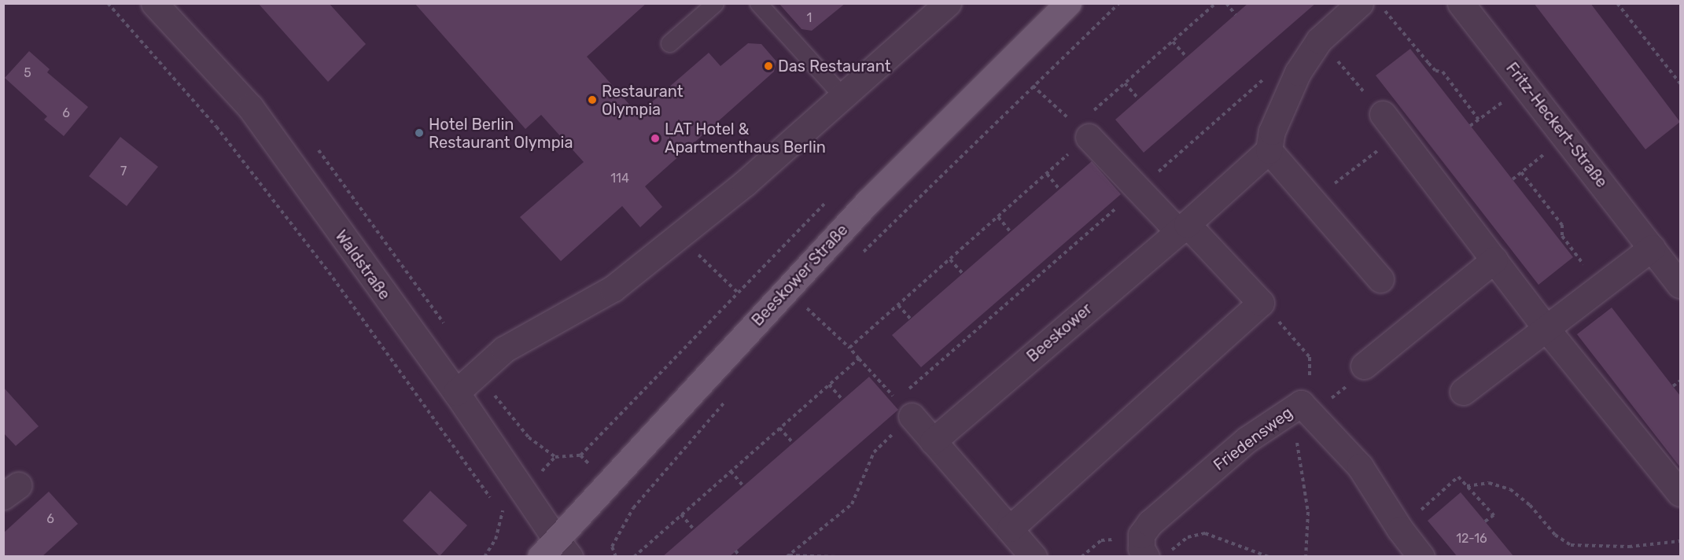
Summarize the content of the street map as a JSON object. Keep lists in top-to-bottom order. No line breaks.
{"streets":{"main road":["Beeskower Straße"],"street":["Fritz-Heckert-Straße","Waldstraße","Beeskower","Friedensweg"]},"crossings":[["Waldstraße","Beeskower Straße"]],"places":["Das Restaurant","Restaurant Olympia","Hotel Berlin Restaurant Olympia","LAT Hotel & Apartmenthaus Berlin"],"house_numbers":["1","5","6","7","114","6","12-16"]}
